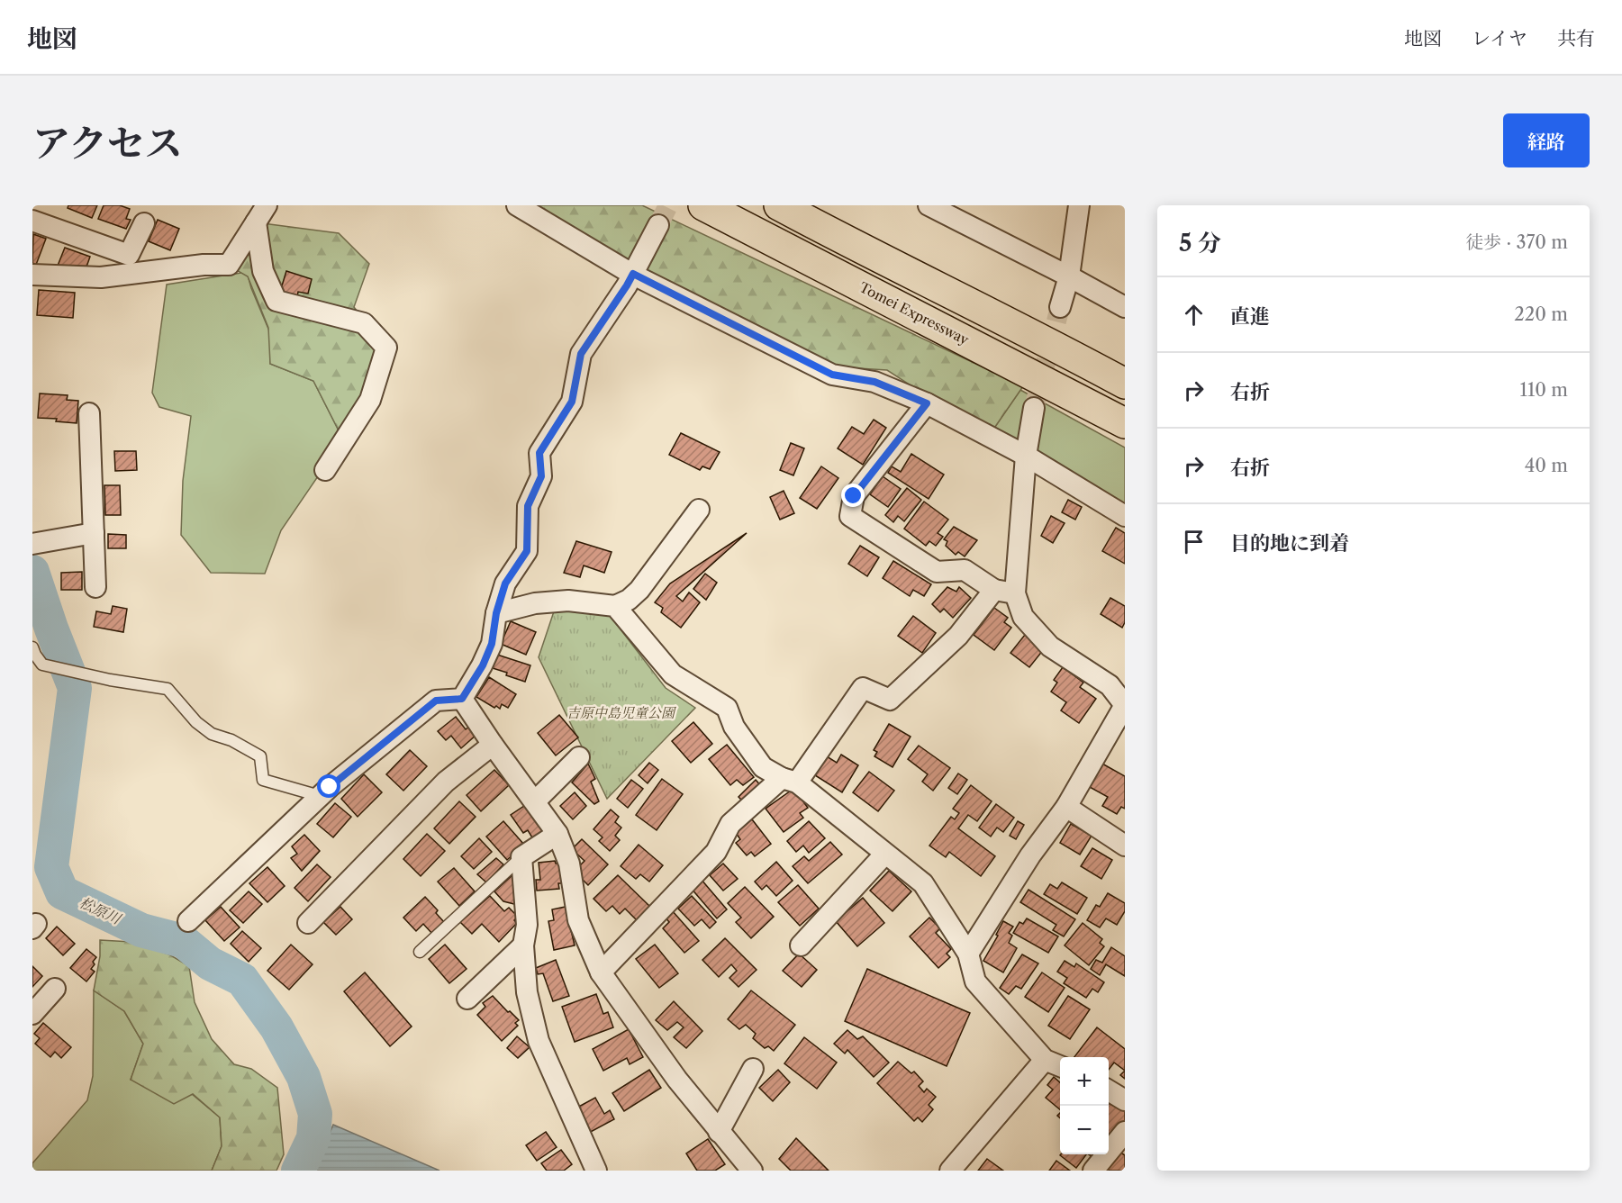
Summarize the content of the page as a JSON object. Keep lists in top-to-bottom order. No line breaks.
{"streets":{"highway":["Tomei Expressway"]},"water":["松原川"],"parks":["吉原中島児童公園"],"page":{"header":"地図","nav":["地図","レイヤ","共有"],"title":"アクセス","buttons":"経路","heading":["5 分","徒歩 · 370 m"],"list":[["直進","220 m"],["右折","110 m"],["右折","40 m"],"目的地に到着"],"map_buttons":["+","−"]}}
